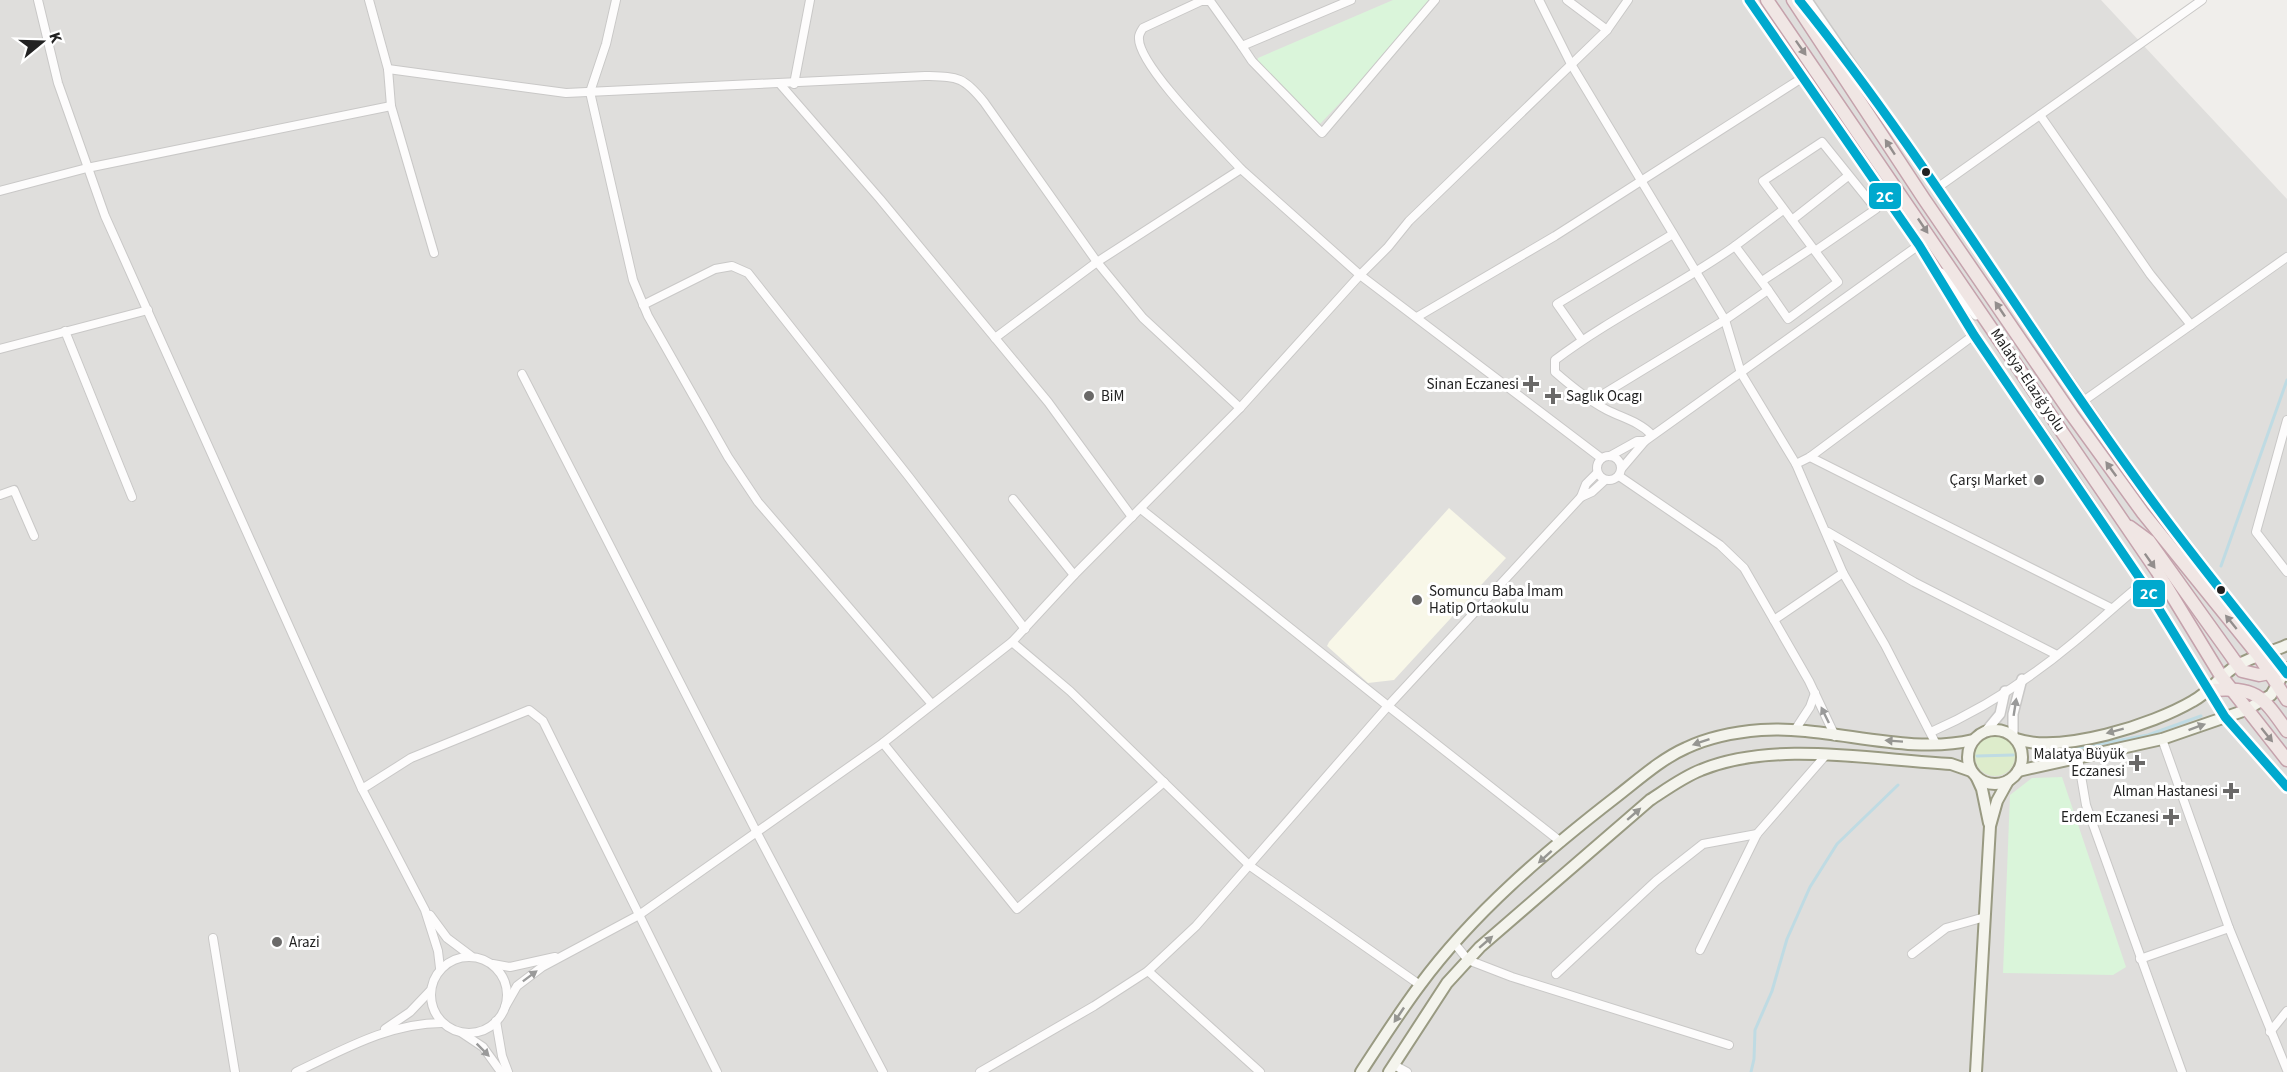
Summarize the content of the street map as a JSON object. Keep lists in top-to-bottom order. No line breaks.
{"streets":{"highway":["Malatya-Elazığ yolu"]},"places":{"health":["Sinan Eczanesi","Saglık Ocagı","Malatya Büyük Eczanesi","Alman Hastanesi","Erdem Eczanesi"],"other":["BiM","Çarşı Market","Somuncu Baba İmam Hatip Ortaokulu","Arazi"]},"lines":["transit line 2C"],"north":"right"}
